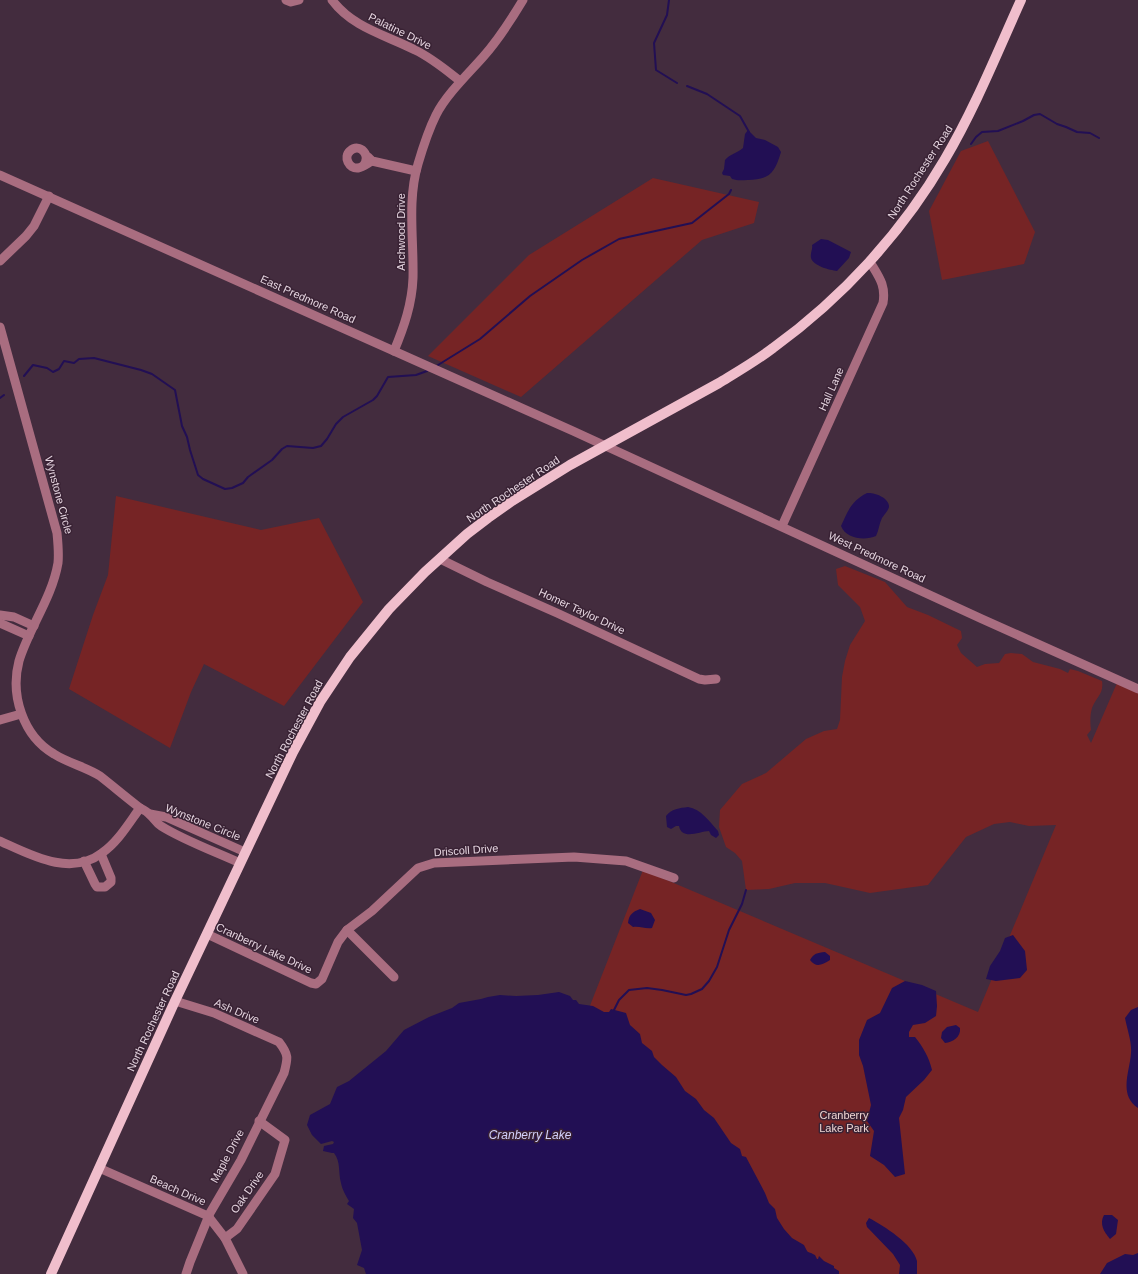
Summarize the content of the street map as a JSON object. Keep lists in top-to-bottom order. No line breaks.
{"streets":{"main road":["North Rochester Road"],"street":["Palatine Drive","Archwood Drive","East Predmore Road","Hall Lane","Wynstone Circle","West Predmore Road","Homer Taylor Drive","Driscoll Drive","Cranberry Lake Drive","Ash Drive","Maple Drive","Beach Drive","Oak Drive"]},"crossings":[["Palatine Drive","Archwood Drive"],["North Rochester Road","East Predmore Road"],["North Rochester Road","Hall Lane"],["North Rochester Road","Wynstone Circle"],["North Rochester Road","West Predmore Road"],["North Rochester Road","Homer Taylor Drive"],["North Rochester Road","Cranberry Lake Drive"],["North Rochester Road","Ash Drive"],["North Rochester Road","Beach Drive"],["Archwood Drive","East Predmore Road"],["East Predmore Road","West Predmore Road"],["Hall Lane","West Predmore Road"],["Driscoll Drive","Cranberry Lake Drive"],["Ash Drive","Maple Drive"],["Maple Drive","Beach Drive"],["Maple Drive","Oak Drive"],["Beach Drive","Oak Drive"]],"water":["Cranberry Lake"],"parks":["Cranberry Lake Park"]}
